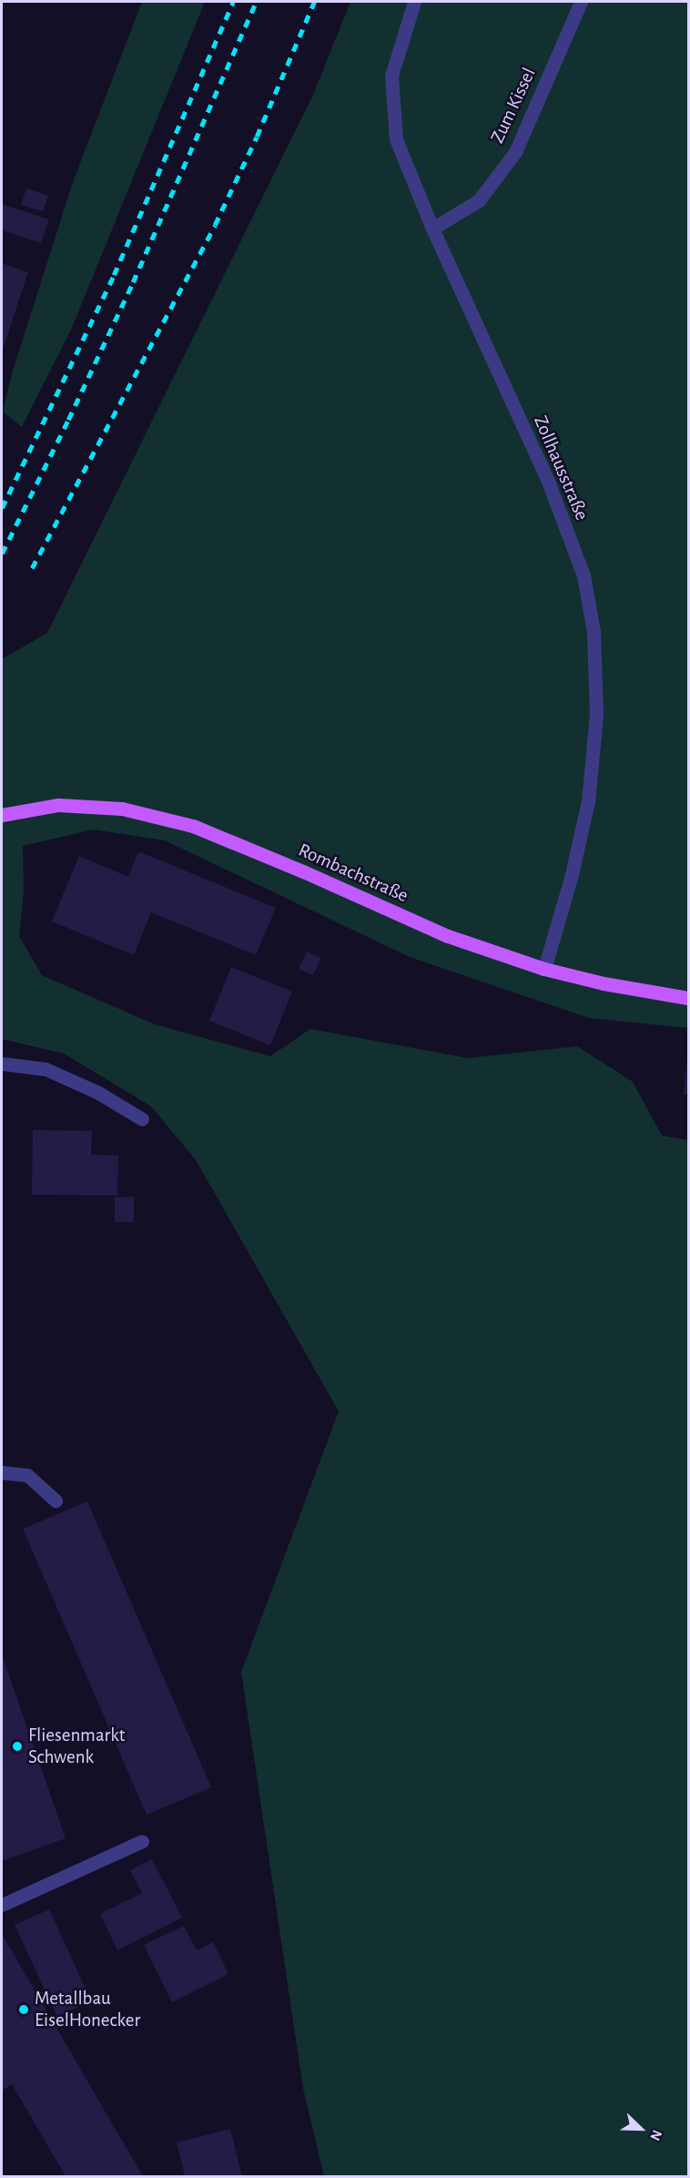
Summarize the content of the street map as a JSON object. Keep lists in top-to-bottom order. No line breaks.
{"streets":{"main road":["Rombachstraße"],"street":["Zum Kissel","Zollhausstraße"]},"crossings":[["Zum Kissel","Zollhausstraße"],["Zollhausstraße","Rombachstraße"]],"places":["Fliesenmarkt Schwenk","Metallbau EiselHonecker"],"north":"bottom right"}
